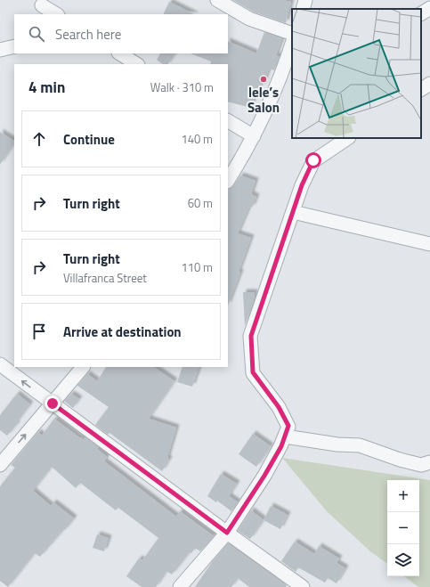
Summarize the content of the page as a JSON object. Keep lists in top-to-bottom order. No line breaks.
{"places":["lele’s Salon"],"page":{"search":"Search here","heading":["4 min","Walk · 310 m"],"list":[["Continue","140 m"],["Turn right","60 m"],["Turn right","Villafranca Street","110 m"],"Arrive at destination"],"map_buttons":["+","−"]}}
